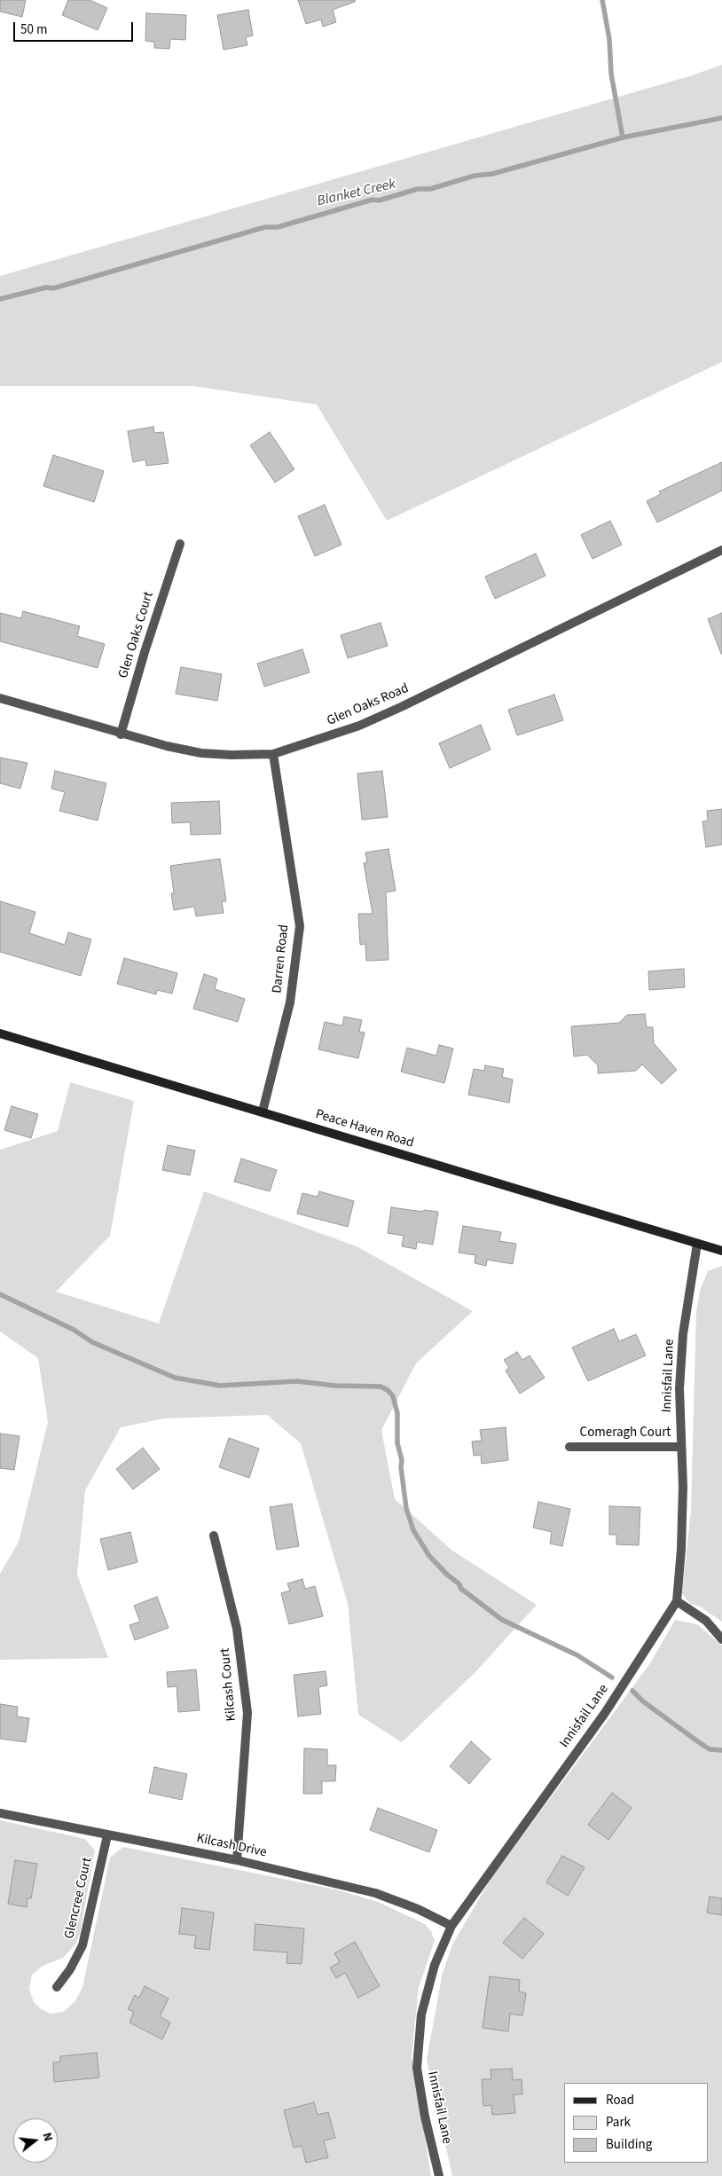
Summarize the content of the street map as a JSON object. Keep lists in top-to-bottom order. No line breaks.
{"streets":{"main road":["Peace Haven Road"],"street":["Glen Oaks Court","Glen Oaks Road","Darren Road","Innisfail Lane","Comeragh Court","Kilcash Court","Kilcash Drive","Glencree Court"]},"crossings":[["Glen Oaks Court","Glen Oaks Road"],["Glen Oaks Road","Darren Road"],["Darren Road","Peace Haven Road"],["Peace Haven Road","Innisfail Lane"],["Innisfail Lane","Comeragh Court"],["Innisfail Lane","Kilcash Drive"],["Kilcash Court","Kilcash Drive"],["Kilcash Drive","Glencree Court"]],"water":["Blanket Creek"],"legend":["Road","Park","Building"],"scale_bar":"50 m","north":"right"}
